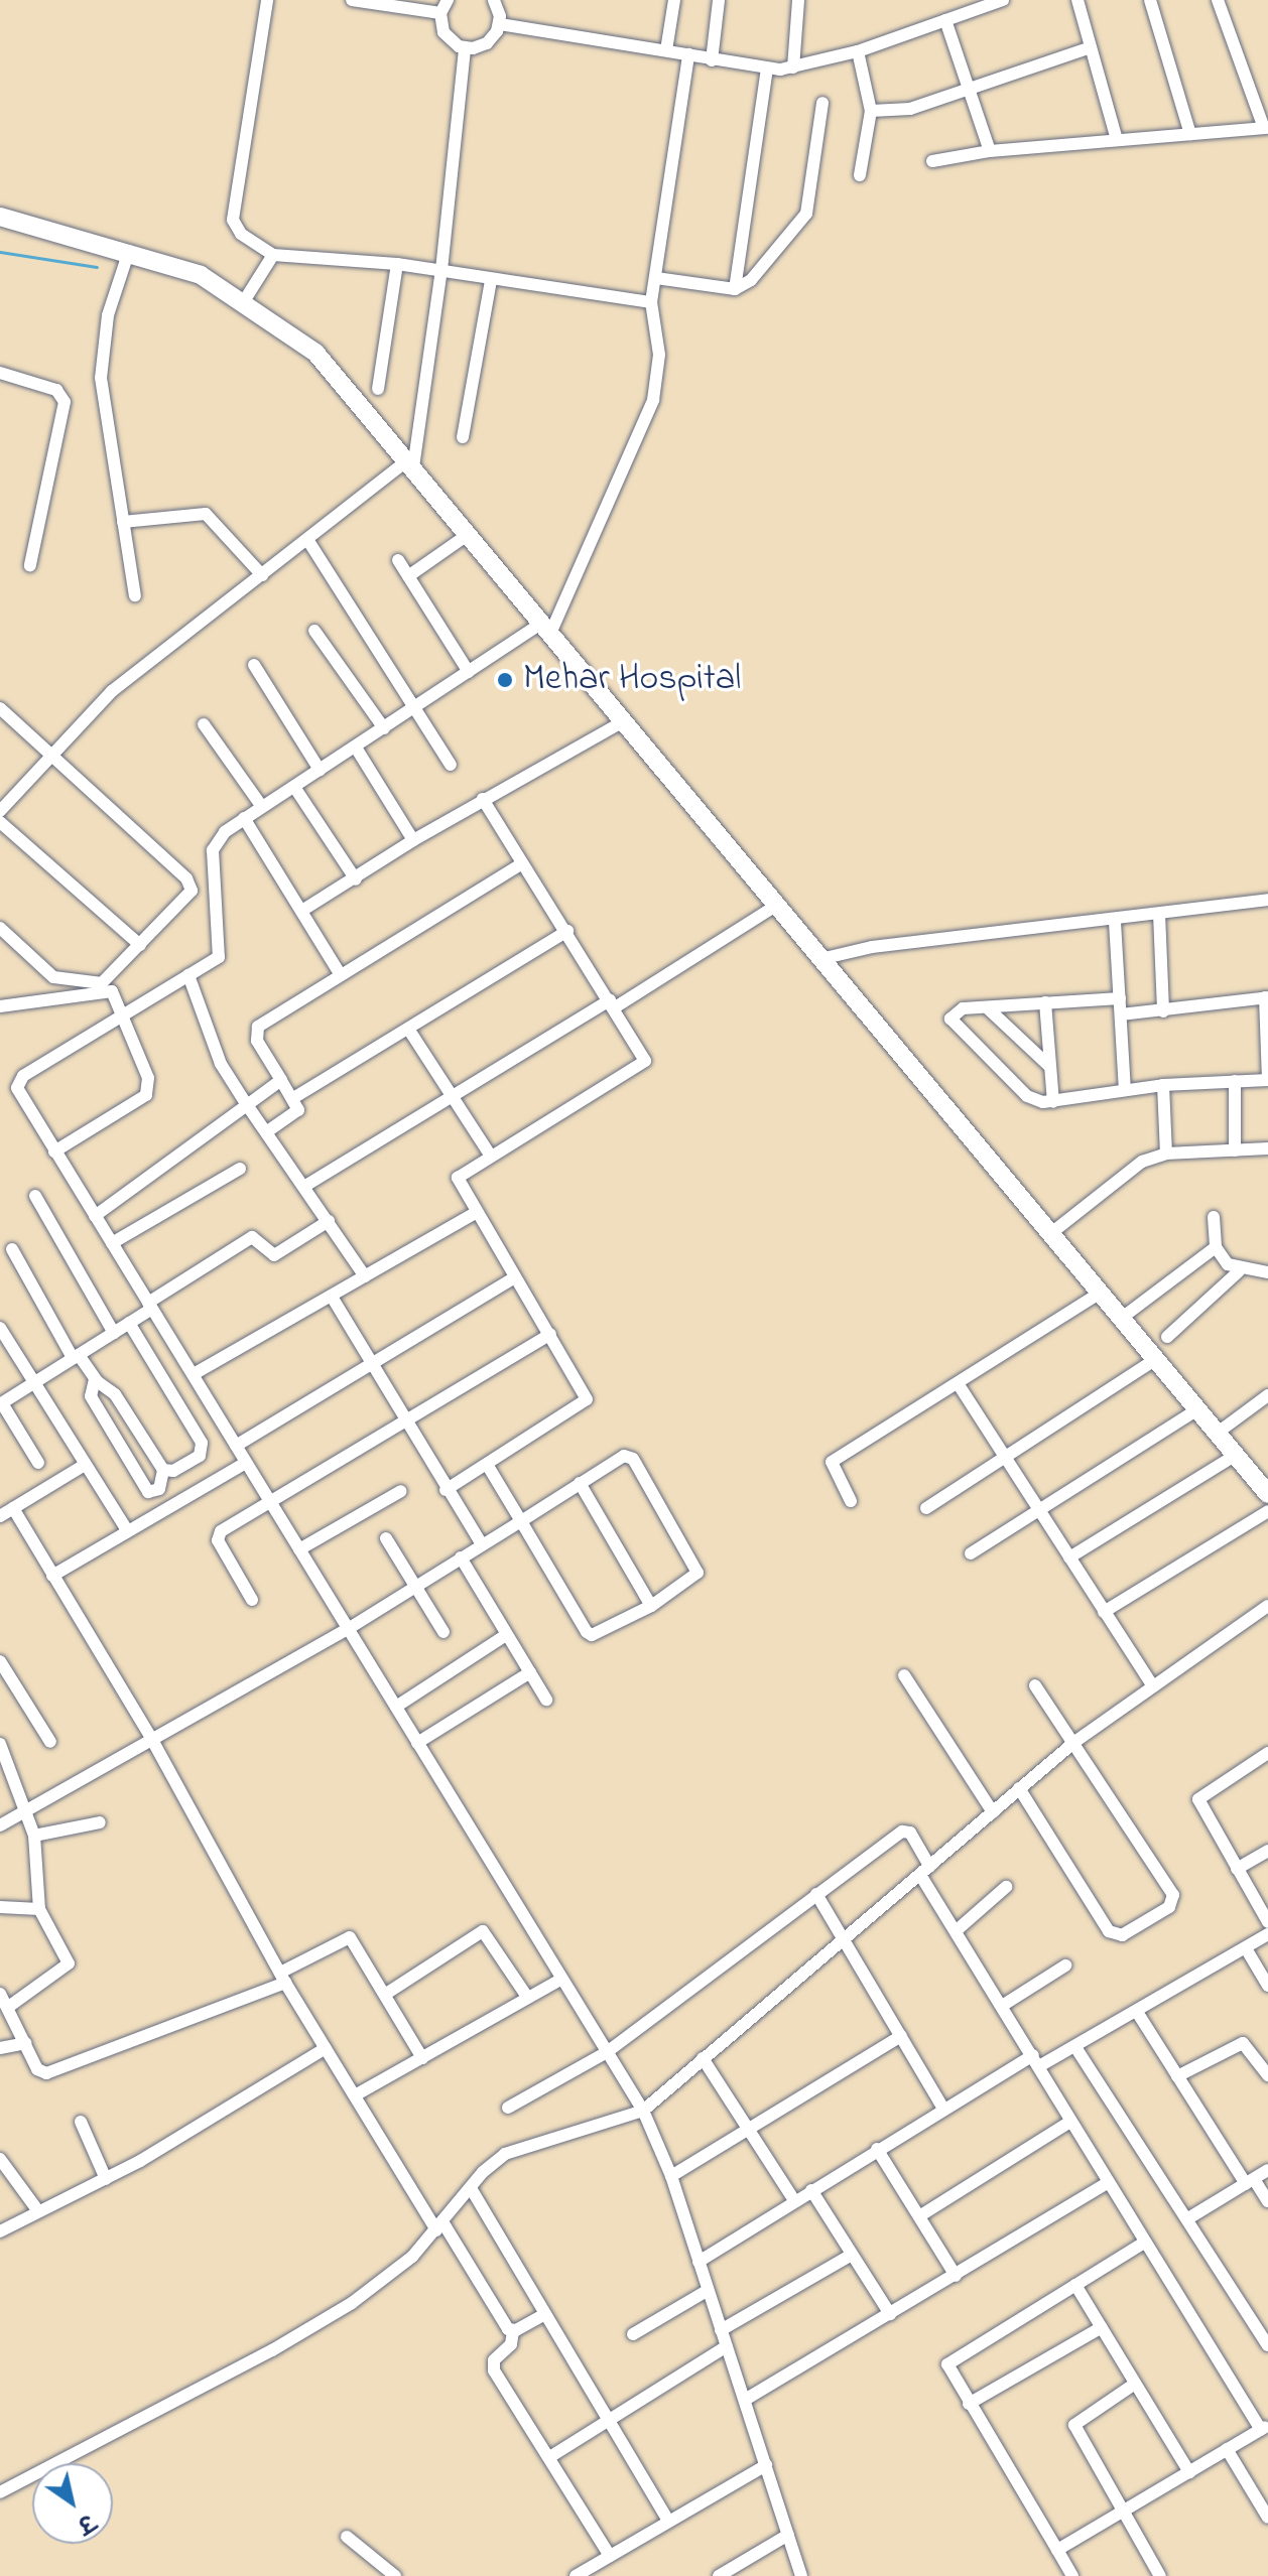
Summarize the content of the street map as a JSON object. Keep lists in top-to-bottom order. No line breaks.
{"places":["Mehar Hospital"],"north":"bottom right"}
